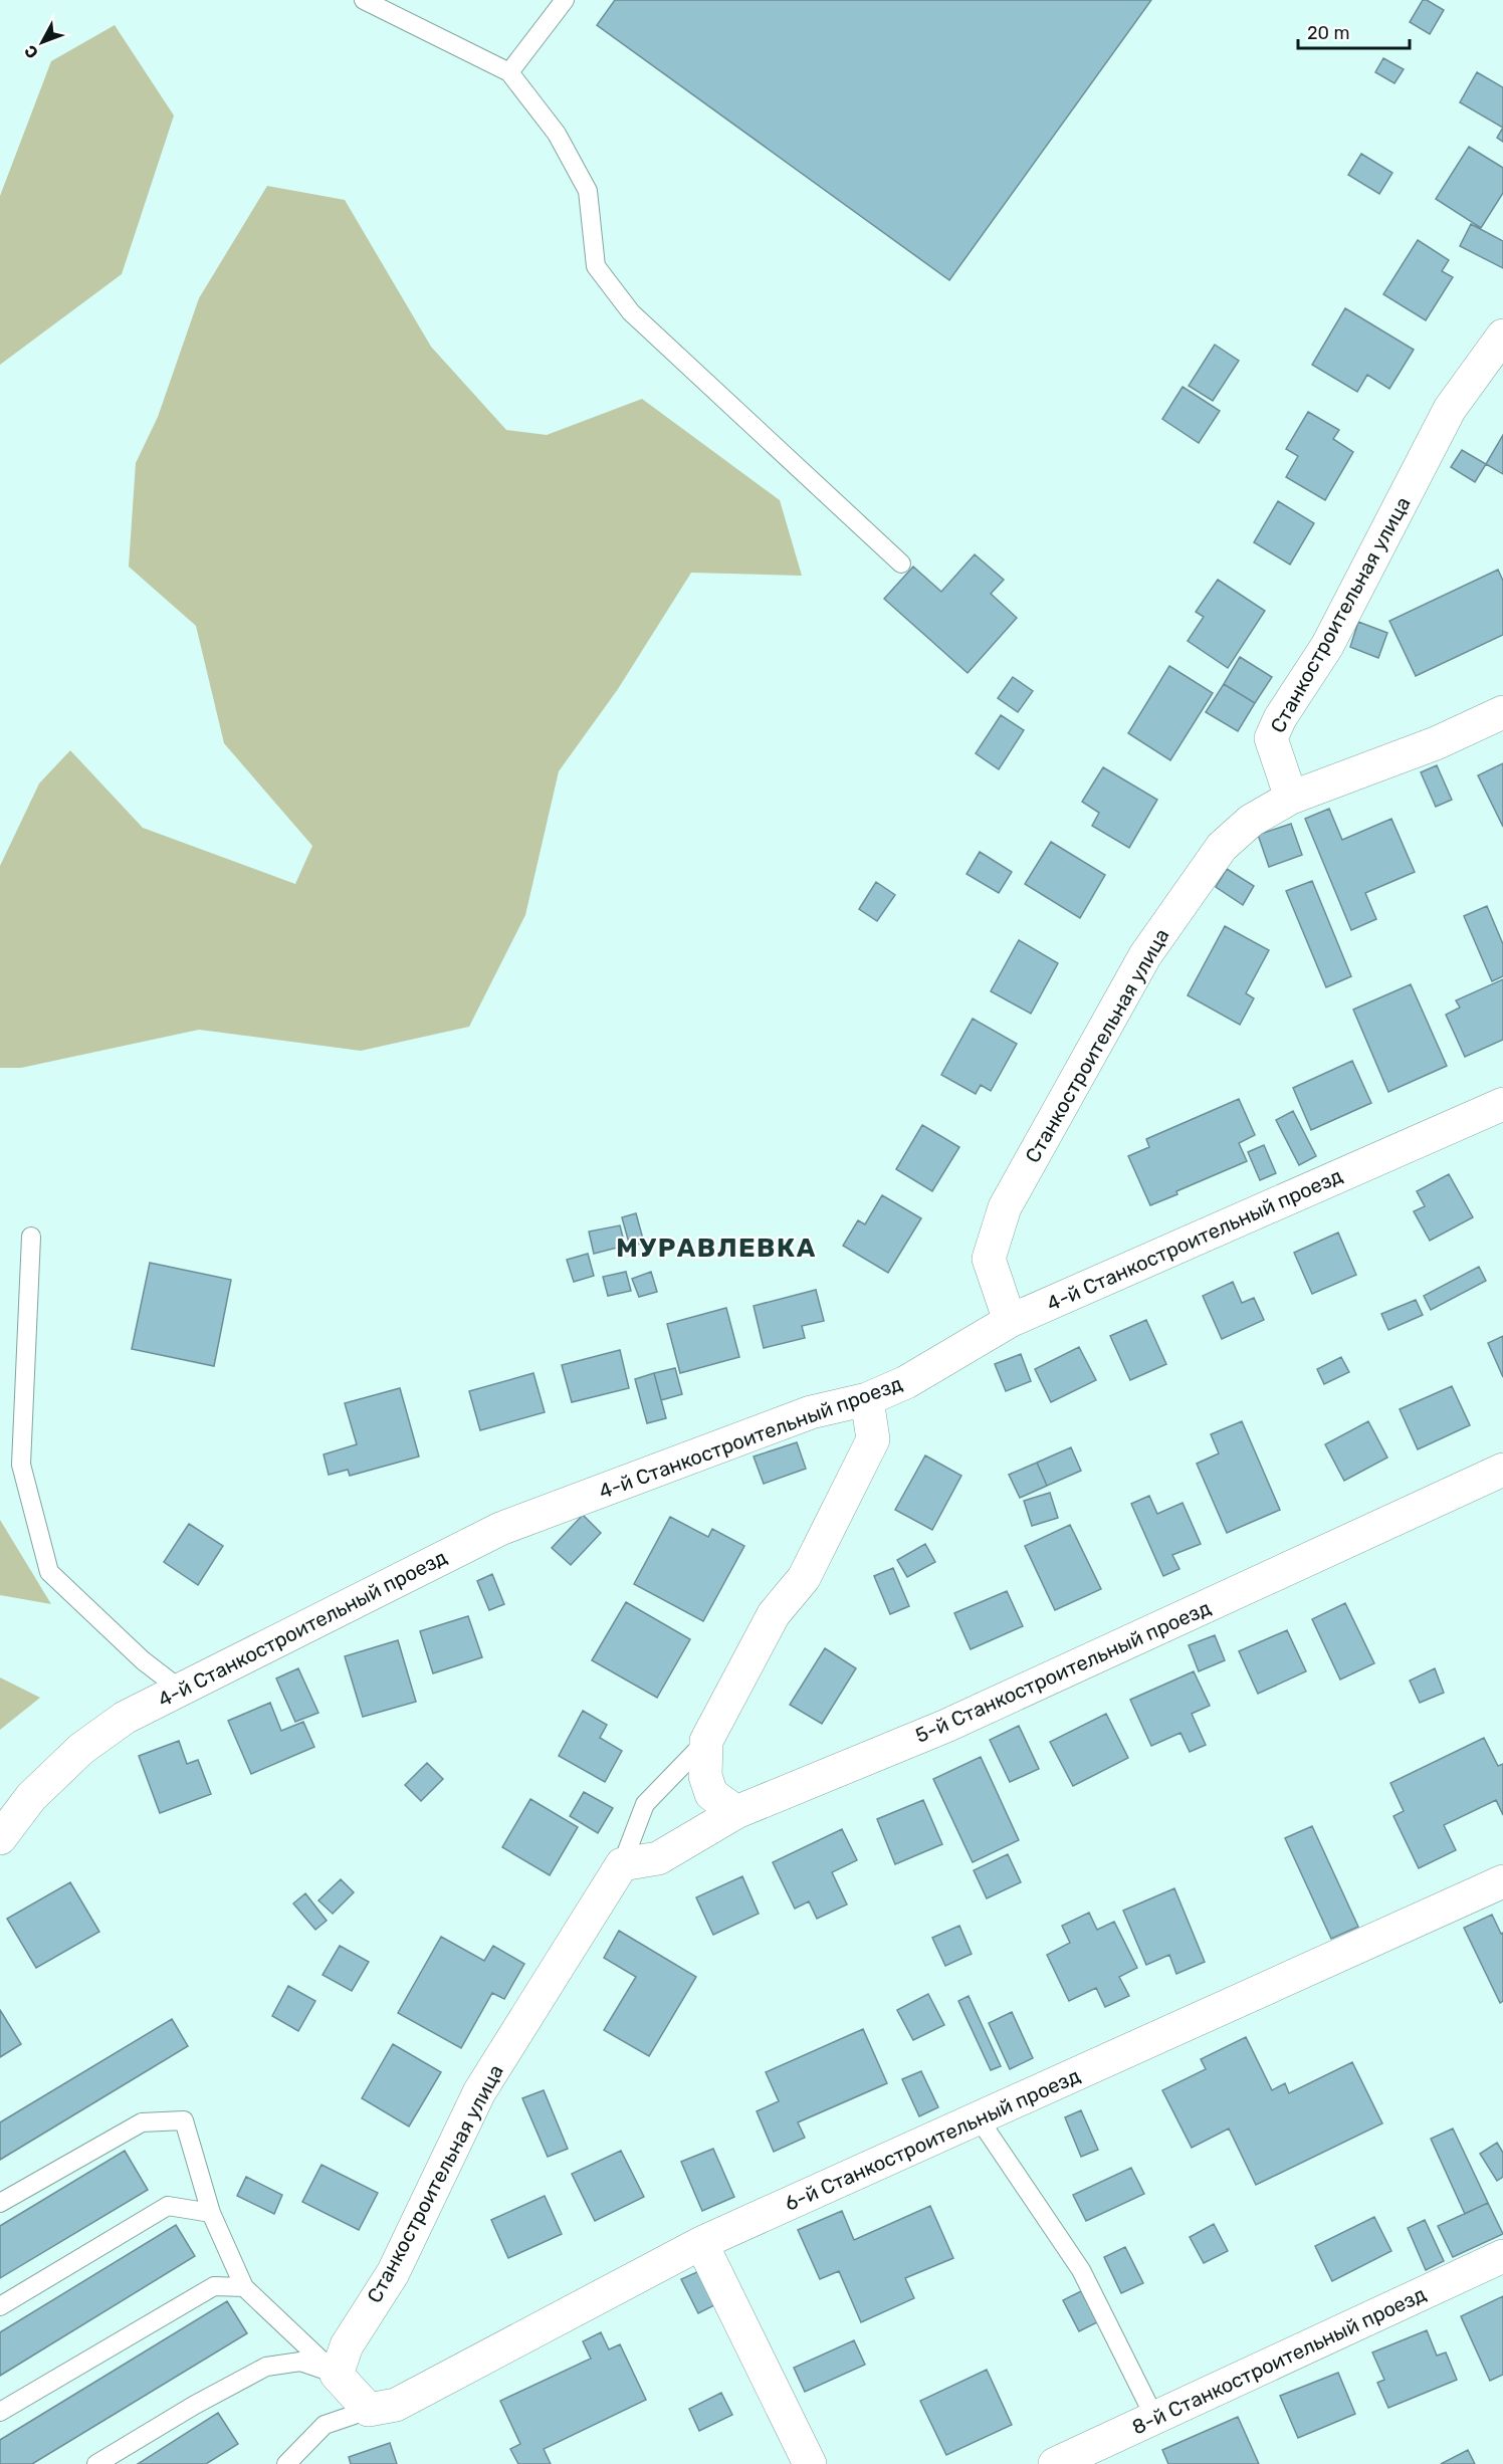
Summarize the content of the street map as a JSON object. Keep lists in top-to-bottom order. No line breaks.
{"streets":{"street":["Станкостроительная улица","4-й Станкостроительный проезд","5-й Станкостроительный проезд","6-й Станкостроительный проезд","8-й Станкостроительный проезд"]},"crossings":[["Станкостроительная улица","4-й Станкостроительный проезд"],["Станкостроительная улица","5-й Станкостроительный проезд"]],"districts":["МУРАВЛЕВКА"],"scale_bar":"20 m","north":"bottom left"}
